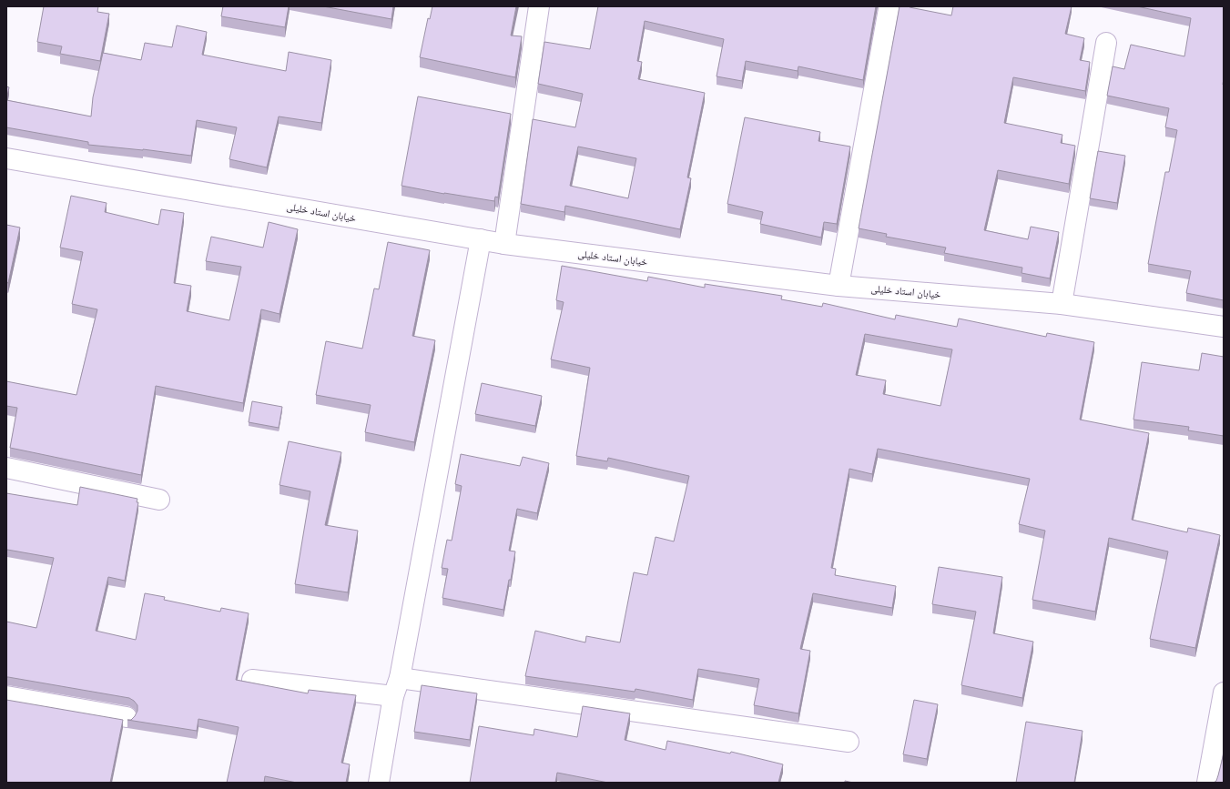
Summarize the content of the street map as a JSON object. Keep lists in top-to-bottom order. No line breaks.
{"streets":{"street":["خیابان استاد خلیلی"]}}
